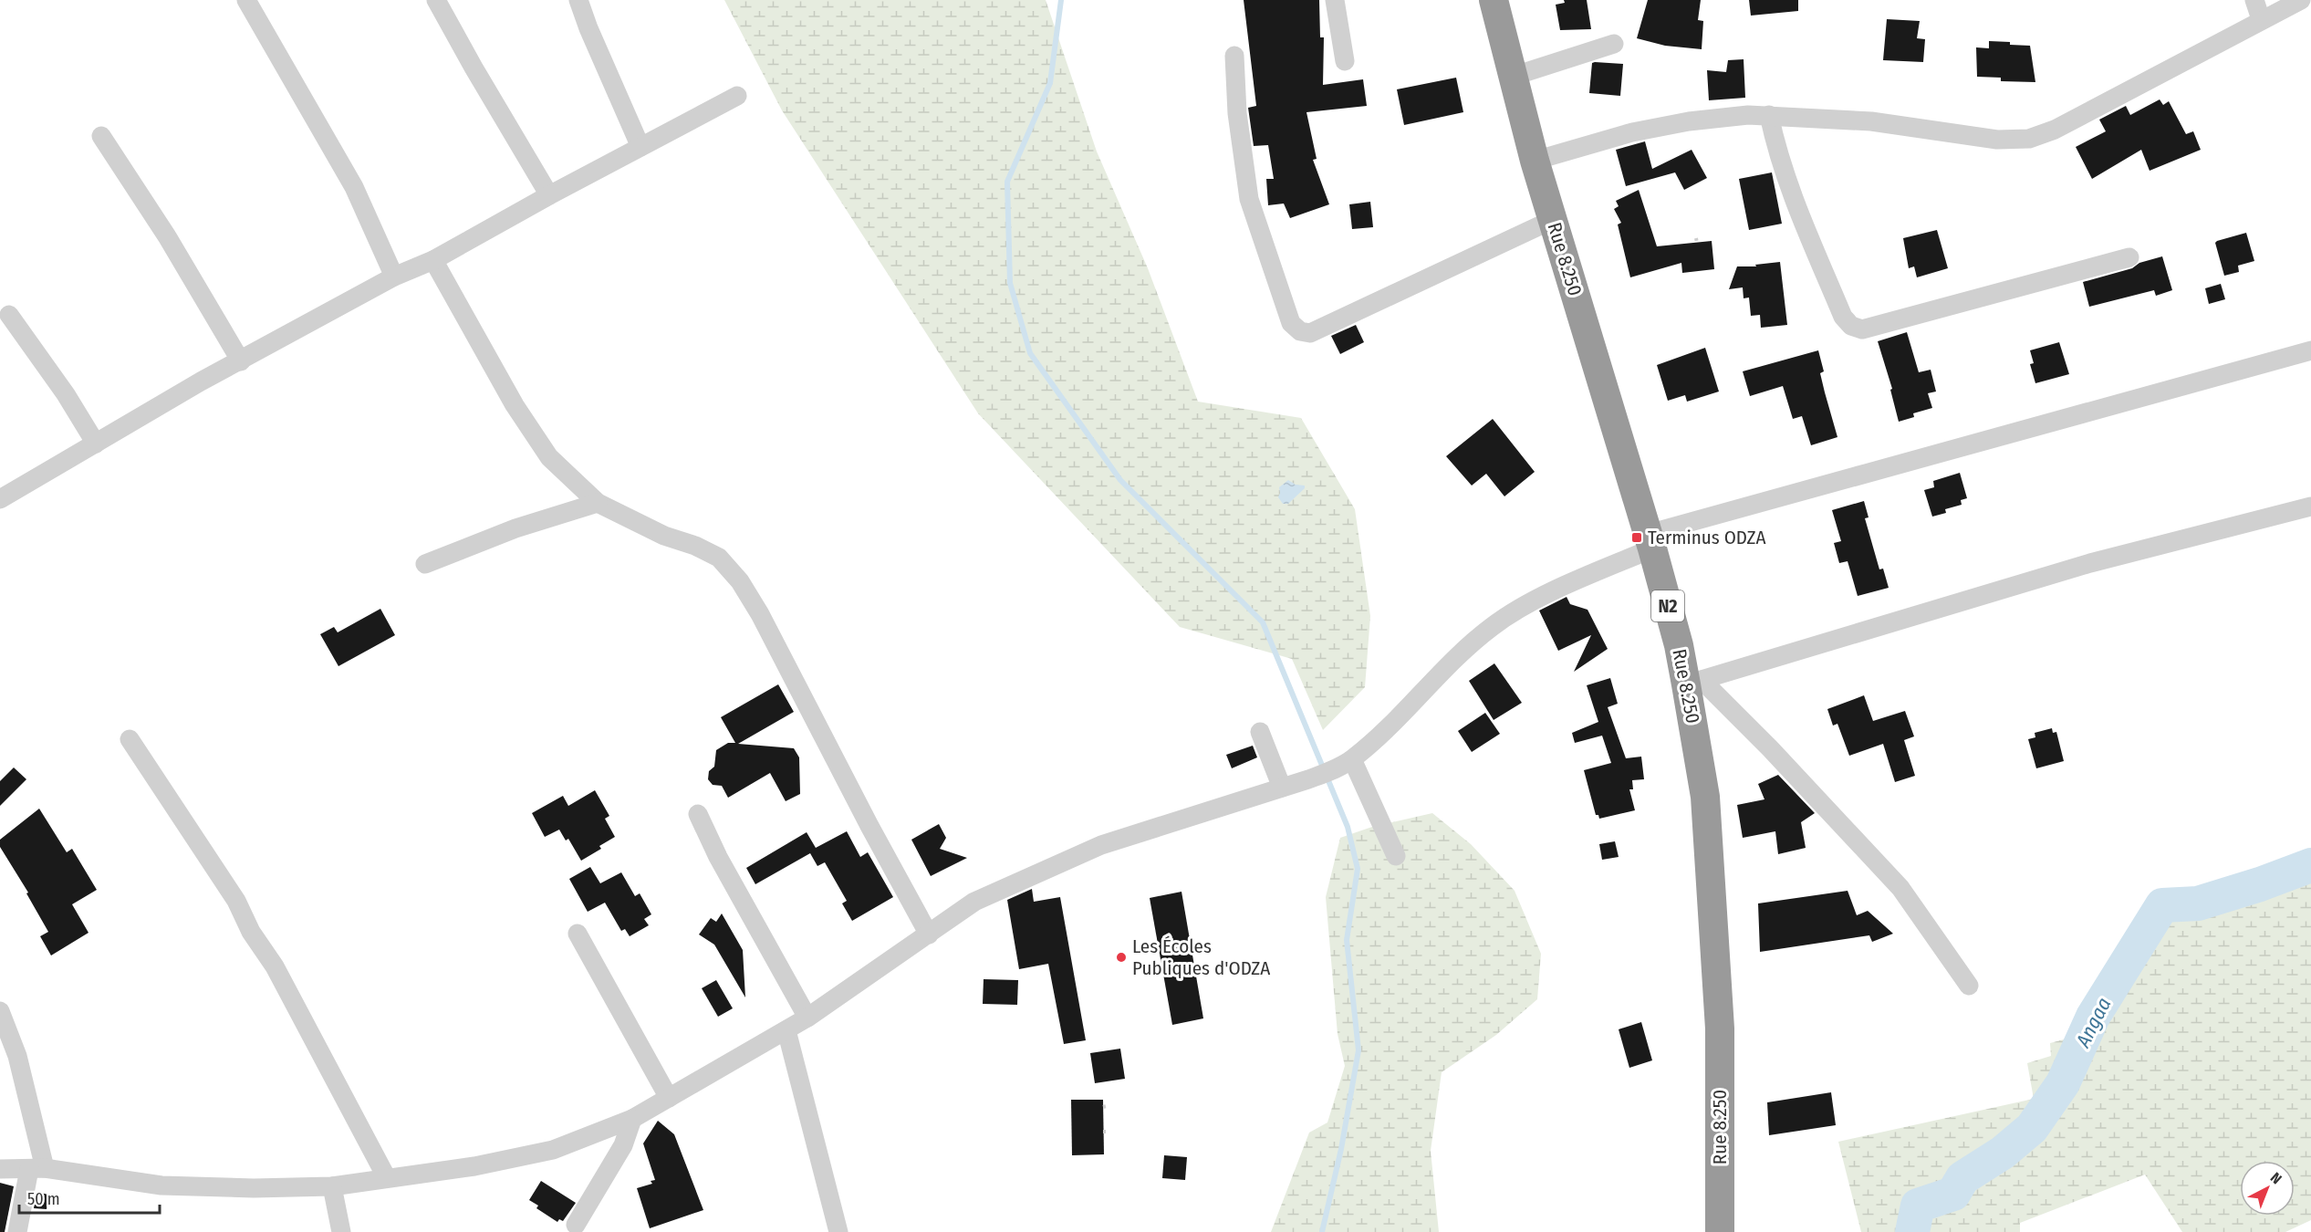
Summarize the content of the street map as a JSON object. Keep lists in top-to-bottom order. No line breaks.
{"streets":{"highway":["Rue 8.250","N2"]},"water":["Angaa"],"places":{"transit":["Terminus ODZA"],"other":["Les Écoles Publiques d'ODZA"]},"scale_bar":"50 m","north":"top right"}
